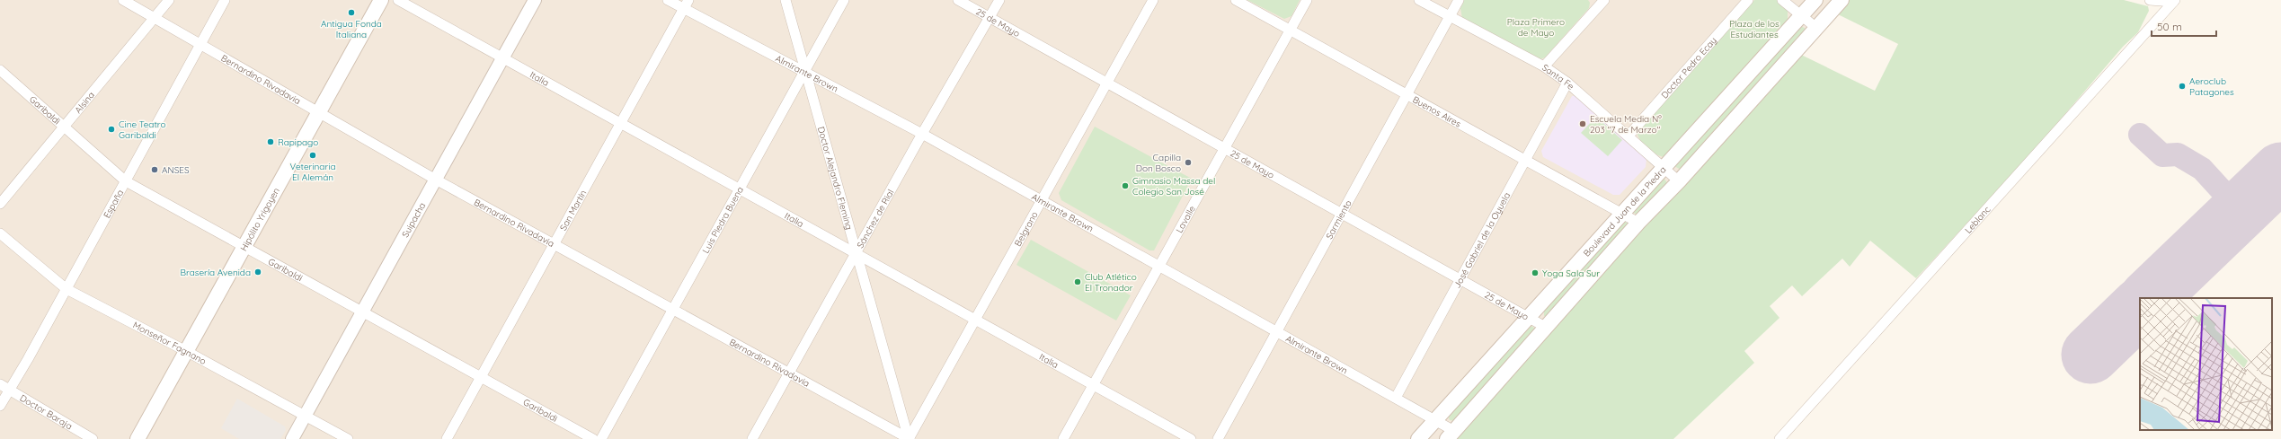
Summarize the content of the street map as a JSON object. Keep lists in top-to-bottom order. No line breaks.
{"streets":{"main road":["Boulevard Juan de la Piedra","Hipólito Yrigoyen"],"street":["25 de Mayo","Doctor Pedro Ecay","Almirante Brown","Santa Fe","Italia","Bernardino Rivadavia","Alsina","Garibaldi","Buenos Aires","Doctor Alejandro Fleming","España","San Martín","Suipacha","Sánchez de Rial","Lavalle","Luis Piedra Buena","Sarmiento","Leblanc","Belgrano","José Gabriel de la Oyuela","Monseñor Fagnano","Doctor Baraja"]},"crossings":[["25 de Mayo","Boulevard Juan de la Piedra"],["25 de Mayo","Sánchez de Rial"],["25 de Mayo","Lavalle"],["25 de Mayo","Sarmiento"],["25 de Mayo","Belgrano"],["25 de Mayo","José Gabriel de la Oyuela"],["Doctor Pedro Ecay","Santa Fe"],["Almirante Brown","Doctor Alejandro Fleming"],["Almirante Brown","San Martín"],["Almirante Brown","Boulevard Juan de la Piedra"],["Almirante Brown","Sánchez de Rial"],["Almirante Brown","Lavalle"],["Almirante Brown","Luis Piedra Buena"],["Almirante Brown","Sarmiento"],["Almirante Brown","Belgrano"],["Almirante Brown","José Gabriel de la Oyuela"],["Santa Fe","Boulevard Juan de la Piedra"],["Santa Fe","Sarmiento"],["Santa Fe","José Gabriel de la Oyuela"],["Italia","Doctor Alejandro Fleming"],["Italia","San Martín"],["Italia","Suipacha"],["Italia","Sánchez de Rial"],["Italia","Lavalle"],["Italia","Luis Piedra Buena"],["Italia","Belgrano"],["Bernardino Rivadavia","Alsina"],["Bernardino Rivadavia","Doctor Alejandro Fleming"],["Bernardino Rivadavia","España"],["Bernardino Rivadavia","San Martín"],["Bernardino Rivadavia","Hipólito Yrigoyen"],["Bernardino Rivadavia","Suipacha"],["Bernardino Rivadavia","Sánchez de Rial"],["Bernardino Rivadavia","Luis Piedra Buena"],["Bernardino Rivadavia","Belgrano"],["Alsina","Garibaldi"],["Garibaldi","España"],["Garibaldi","San Martín"],["Garibaldi","Hipólito Yrigoyen"],["Garibaldi","Suipacha"],["Buenos Aires","Boulevard Juan de la Piedra"],["Buenos Aires","Lavalle"],["Buenos Aires","Sarmiento"],["Buenos Aires","José Gabriel de la Oyuela"],["Doctor Alejandro Fleming","Sánchez de Rial"],["Doctor Alejandro Fleming","Luis Piedra Buena"],["Doctor Alejandro Fleming","Belgrano"],["España","Monseñor Fagnano"],["España","Doctor Baraja"],["Hipólito Yrigoyen","Monseñor Fagnano"],["Suipacha","Monseñor Fagnano"]],"parks":["Plaza Primero de Mayo","Plaza de los Estudiantes"],"places":["Antigua Fonda Italiana","Aeroclub Patagones","Escuela Media Nº 203 \"7 de Marzo\"","Cine Teatro Garibaldi","Rapipago","Veterinaria El Alemán","Capilla Don Bosco","ANSES","Gimnasio Massa del Colegio San José","Brasería Avenida","Yoga Sala Sur","Club Atlético El Tronador"],"scale_bar":"50 m"}
